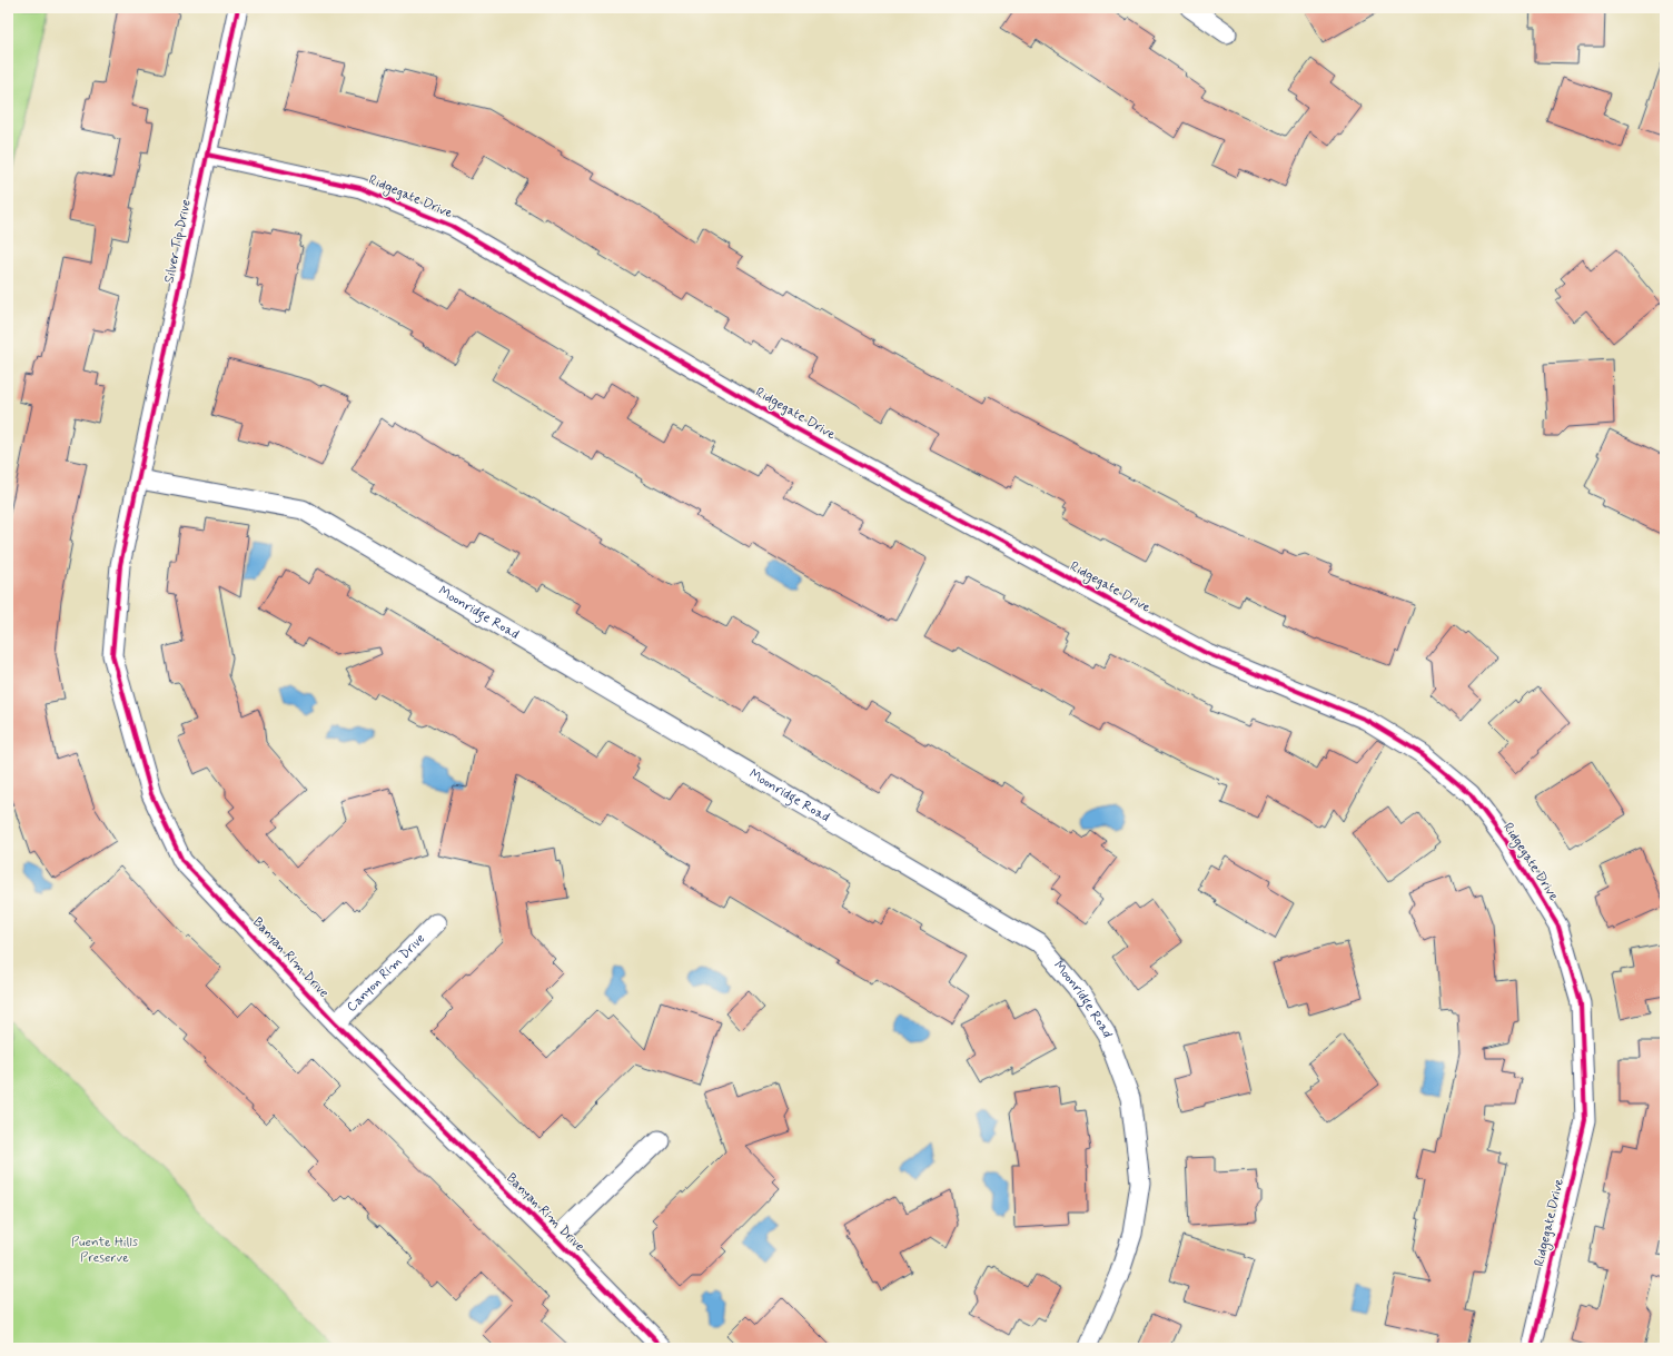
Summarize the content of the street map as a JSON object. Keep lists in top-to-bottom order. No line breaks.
{"streets":{"street":["Ridgegate Drive","Silver Tip Drive","Moonridge Road","Banyan Rim Drive","Canyon Rim Drive"]},"crossings":[["Ridgegate Drive","Silver Tip Drive"],["Silver Tip Drive","Moonridge Road"],["Silver Tip Drive","Banyan Rim Drive"],["Moonridge Road","Banyan Rim Drive"],["Banyan Rim Drive","Canyon Rim Drive"]],"parks":["Puente Hills Preserve"]}
